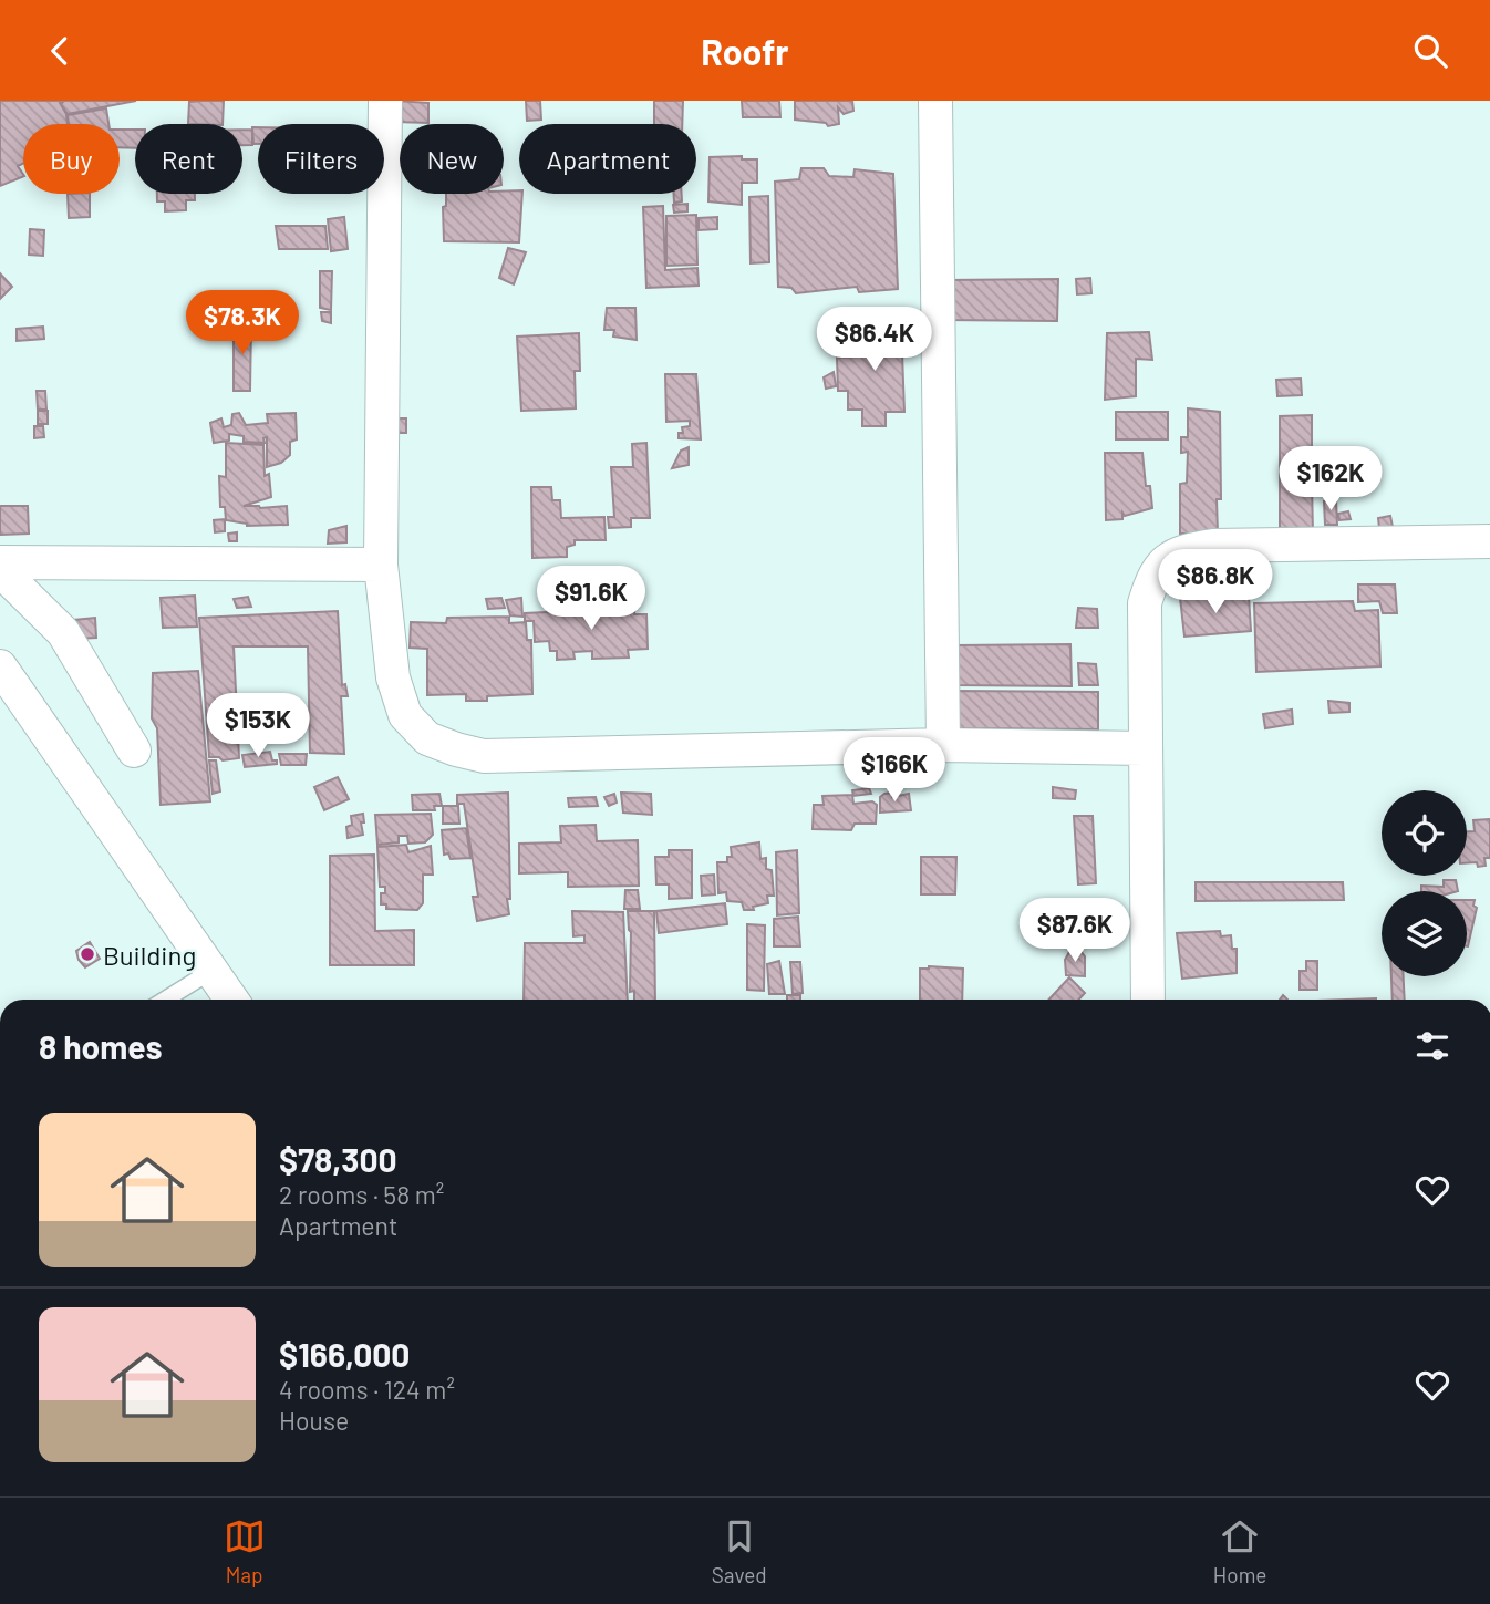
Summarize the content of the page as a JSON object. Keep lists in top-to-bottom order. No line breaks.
{"places":["Building"],"page":{"header":"Roofr","chip":["Buy","Rent","Filters","New","Apartment"],"price":["$78.3K","$86.4K","$162K","$86.8K","$91.6K","$153K","$166K","$87.6K"],"heading":"8 homes","list":[{"name":"$78,300","note":"2 rooms · 58 m² · Apartment"},{"name":"$166,000","note":"4 rooms · 124 m² · House"}],"tabs":["Map","Saved","Home"]}}
